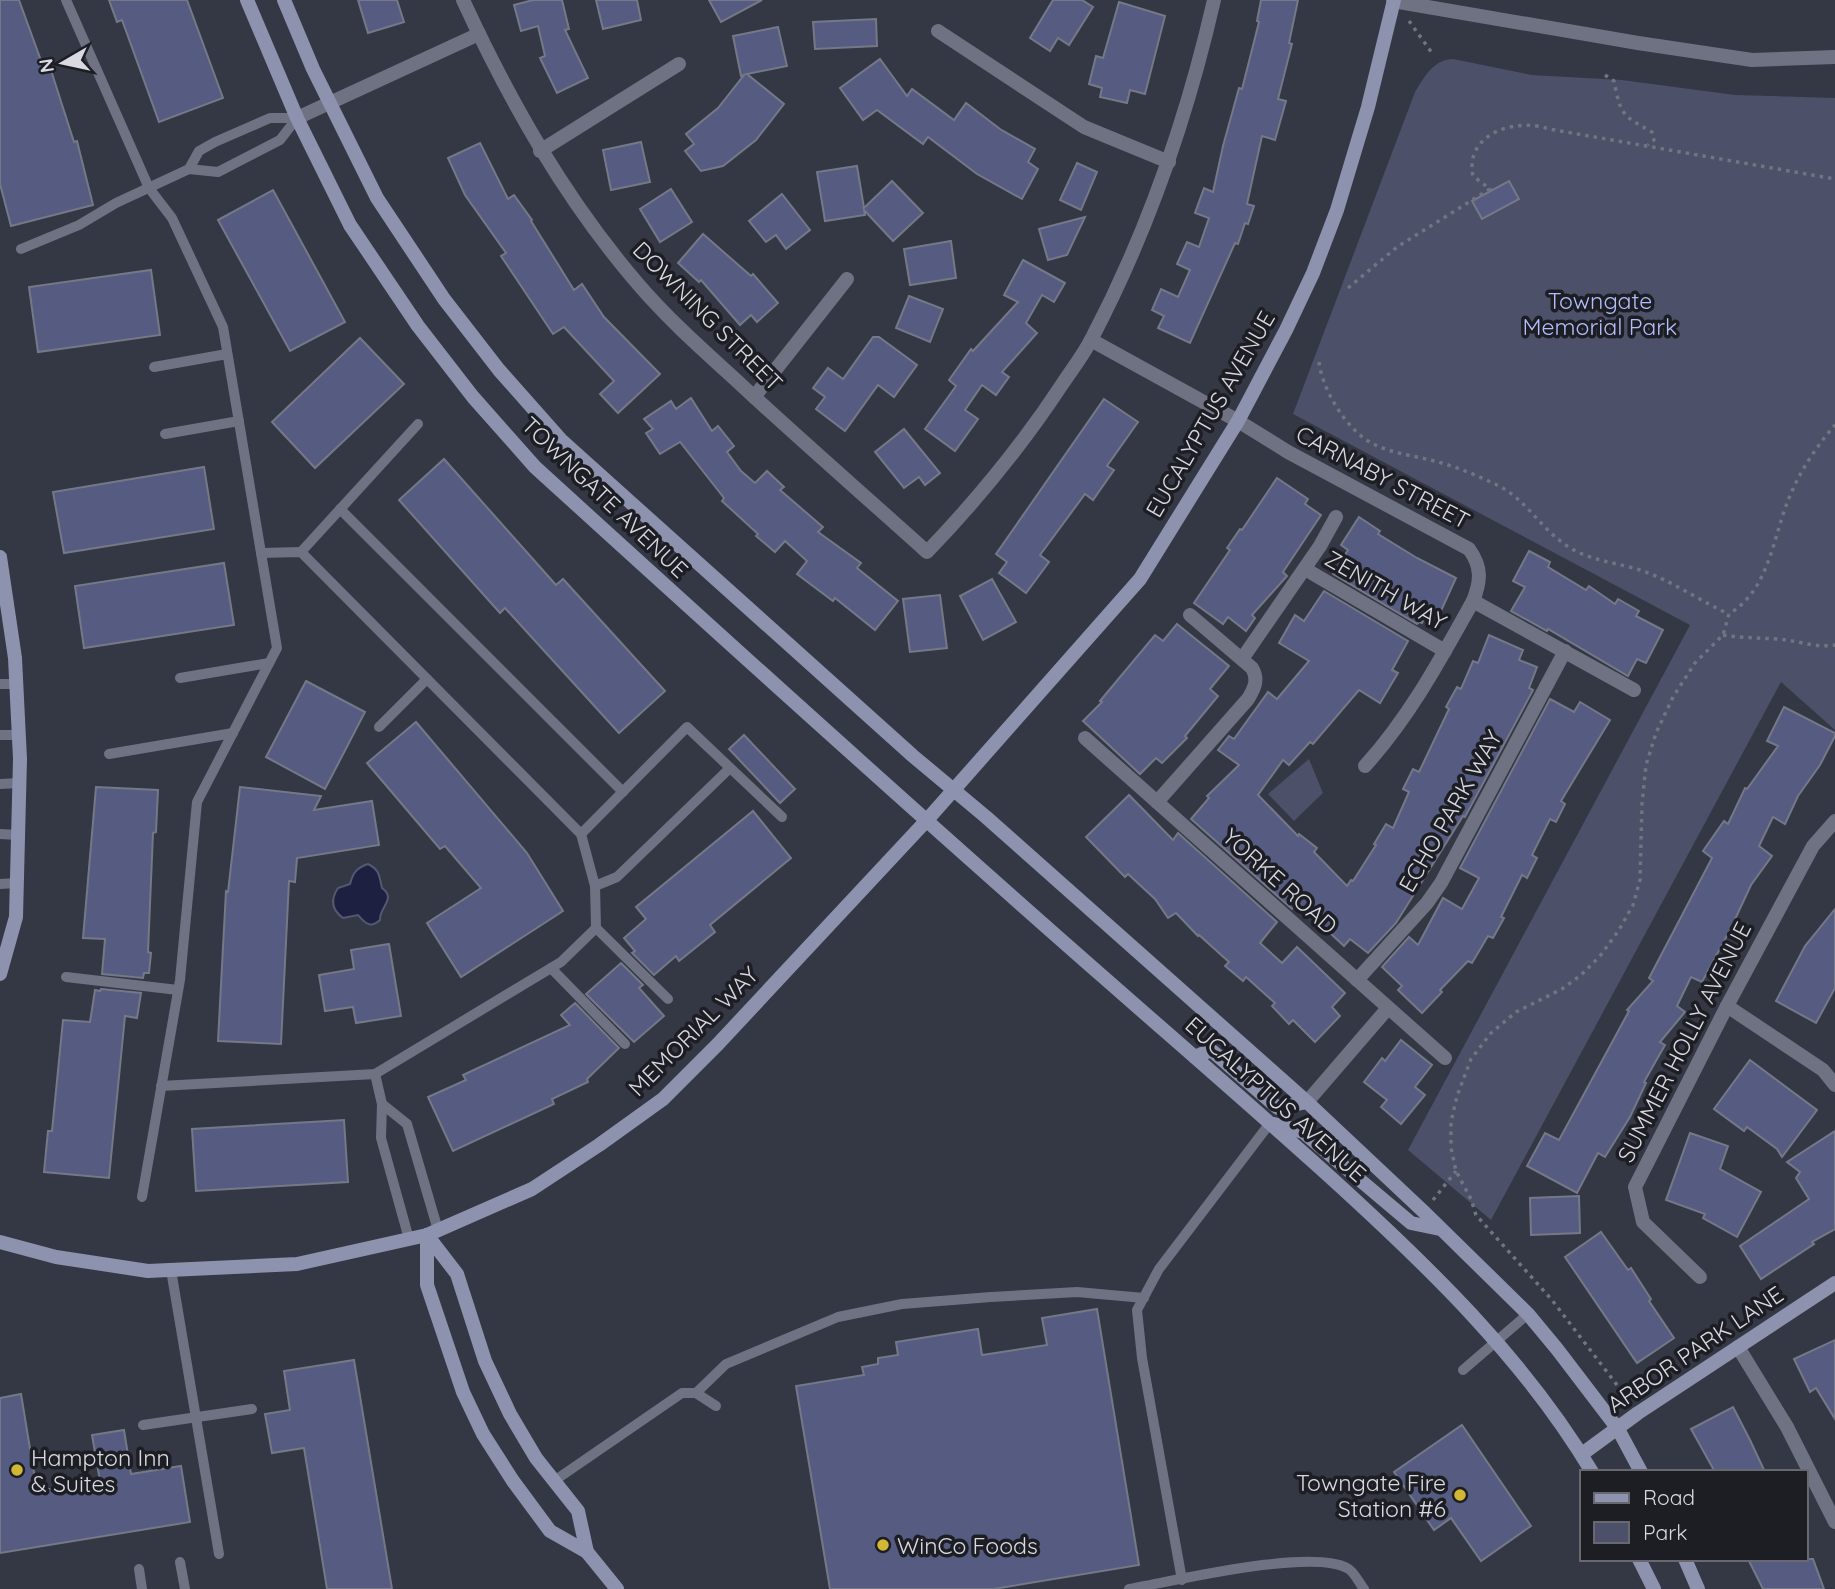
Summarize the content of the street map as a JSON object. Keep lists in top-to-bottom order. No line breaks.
{"streets":{"main road":["EUCALYPTUS AVENUE","TOWNGATE AVENUE","MEMORIAL WAY","ARBOR PARK LANE"],"street":["DOWNING STREET","CARNABY STREET","ZENITH WAY","ECHO PARK WAY","YORKE ROAD","SUMMER HOLLY AVENUE"]},"crossings":[["DOWNING STREET","CARNABY STREET"],["EUCALYPTUS AVENUE","CARNABY STREET"],["EUCALYPTUS AVENUE","TOWNGATE AVENUE"],["EUCALYPTUS AVENUE","MEMORIAL WAY"],["EUCALYPTUS AVENUE","ARBOR PARK LANE"],["CARNABY STREET","ZENITH WAY"],["TOWNGATE AVENUE","MEMORIAL WAY"],["ECHO PARK WAY","YORKE ROAD"]],"parks":["Towngate Memorial Park"],"places":["Hampton Inn & Suites","Towngate Fire Station #6","WinCo Foods"],"legend":["Road","Park"],"north":"left"}
